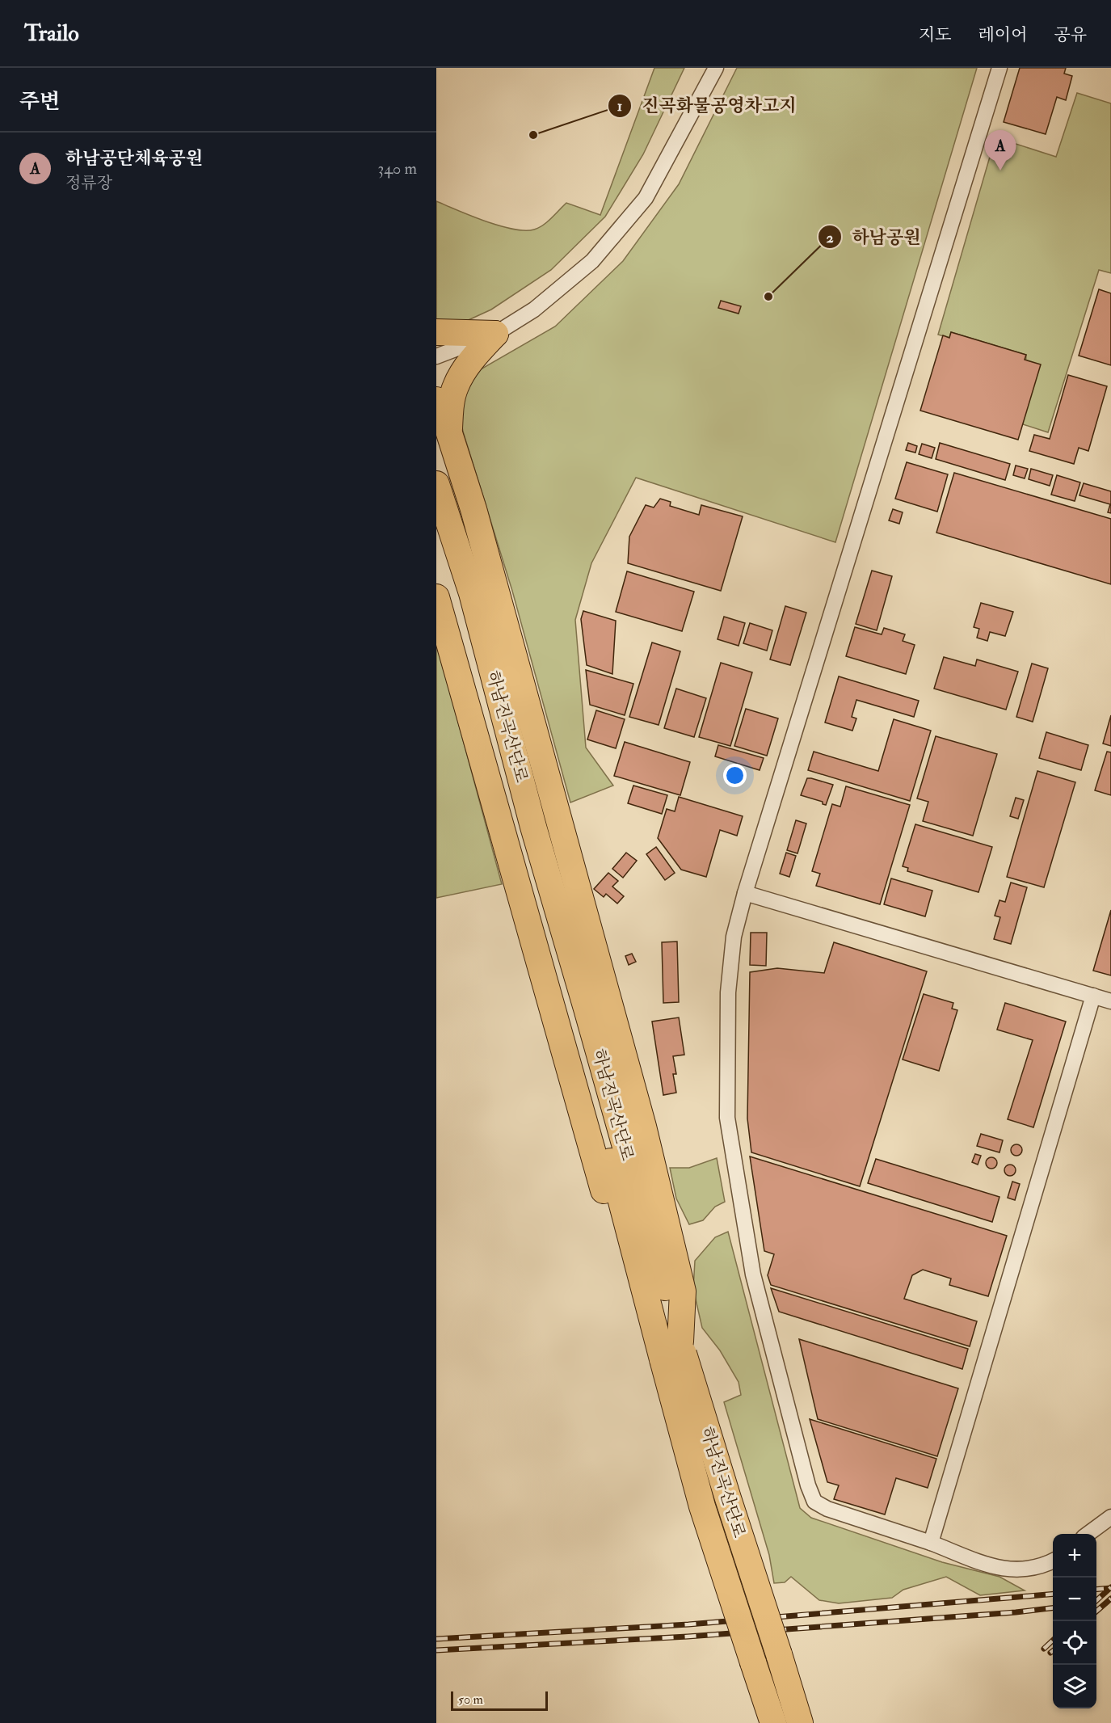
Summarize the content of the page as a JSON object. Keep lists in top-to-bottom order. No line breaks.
{"streets":{"highway":["하남진곡산단로"]},"places":["진곡화물공영차고지","하남공원"],"scale_bar":"50 m","page":{"header":"Trailo","nav":["지도","레이어","공유"],"heading":"주변","pins":"A","list":[{"mark":"A","name":"하남공단체육공원","note":"정류장","value":"340 m"}],"map_buttons":["+","−"],"scale":"50 m"}}
